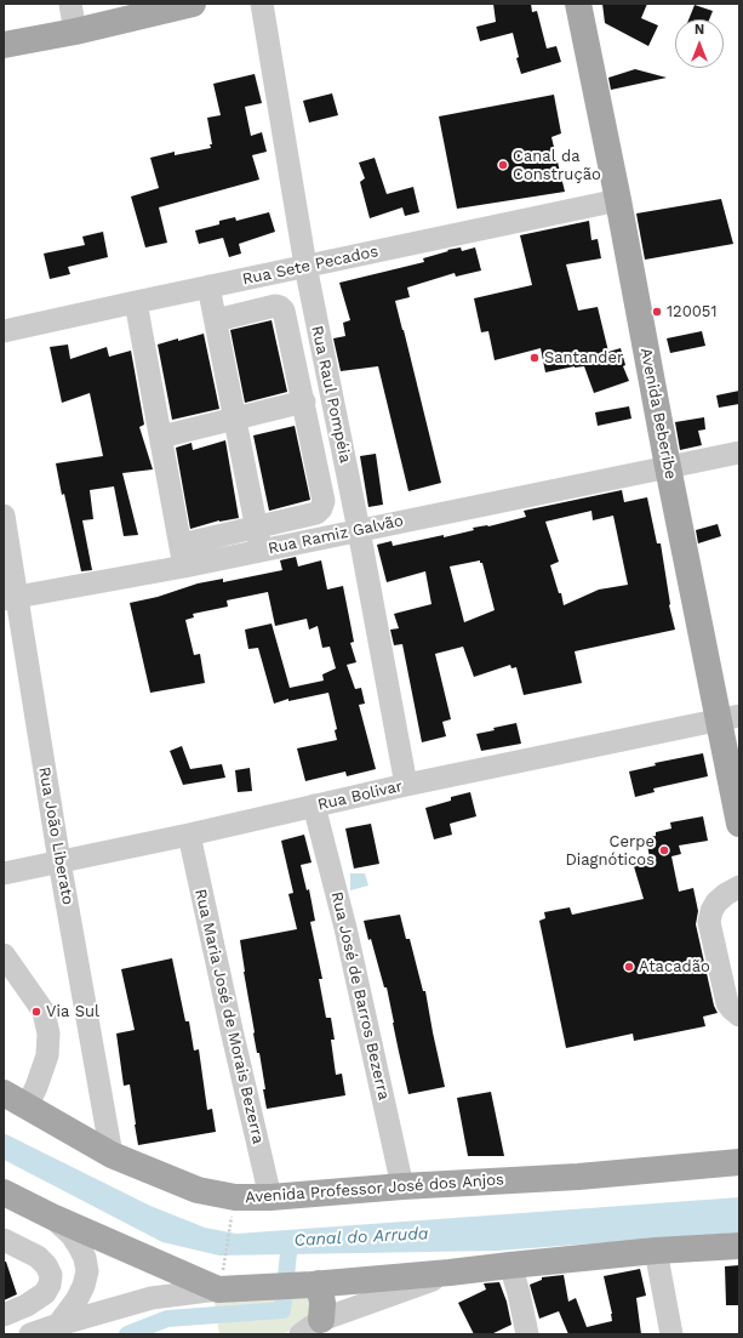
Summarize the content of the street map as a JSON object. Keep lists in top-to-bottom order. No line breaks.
{"streets":{"main road":["Avenida Beberibe","Avenida Professor José dos Anjos"],"street":["Rua Sete Pecados","Rua Raul Pompéia","Rua Ramiz Galvão","Rua Bolivar","Rua João Liberato","Rua José de Barros Bezerra","Rua Maria José de Morais Bezerra"]},"crossings":[["Rua Sete Pecados","Rua Raul Pompéia"],["Rua Sete Pecados","Avenida Beberibe"],["Rua Raul Pompéia","Rua Ramiz Galvão"],["Rua Raul Pompéia","Rua Bolivar"],["Avenida Beberibe","Rua Ramiz Galvão"],["Avenida Beberibe","Rua Bolivar"],["Rua Ramiz Galvão","Rua João Liberato"],["Rua Bolivar","Rua João Liberato"],["Rua Bolivar","Rua José de Barros Bezerra"],["Rua Bolivar","Rua Maria José de Morais Bezerra"],["Rua João Liberato","Avenida Professor José dos Anjos"],["Rua José de Barros Bezerra","Avenida Professor José dos Anjos"],["Rua Maria José de Morais Bezerra","Avenida Professor José dos Anjos"]],"water":["Canal do Arruda"],"places":["Canal da Construção","120051","Santander","Cerpe Diagnóticos","Atacadão","Via Sul"],"north":"top"}
